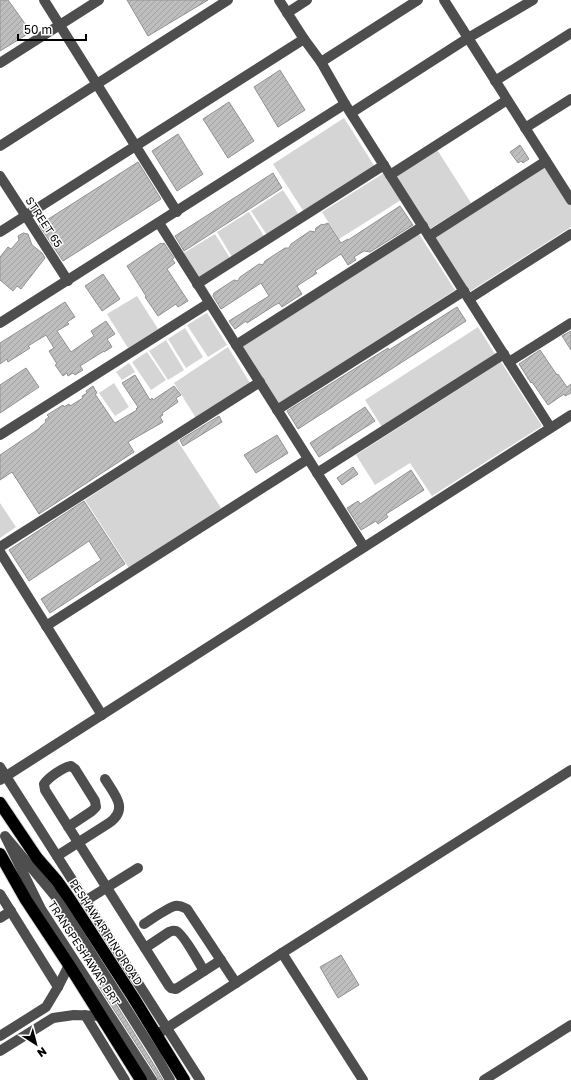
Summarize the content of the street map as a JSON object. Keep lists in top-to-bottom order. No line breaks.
{"streets":{"highway":["PESHAWAR RING ROAD"],"street":["STREET 65","TRANSPESHAWAR BRT"]},"scale_bar":"50 m","north":"bottom right"}
